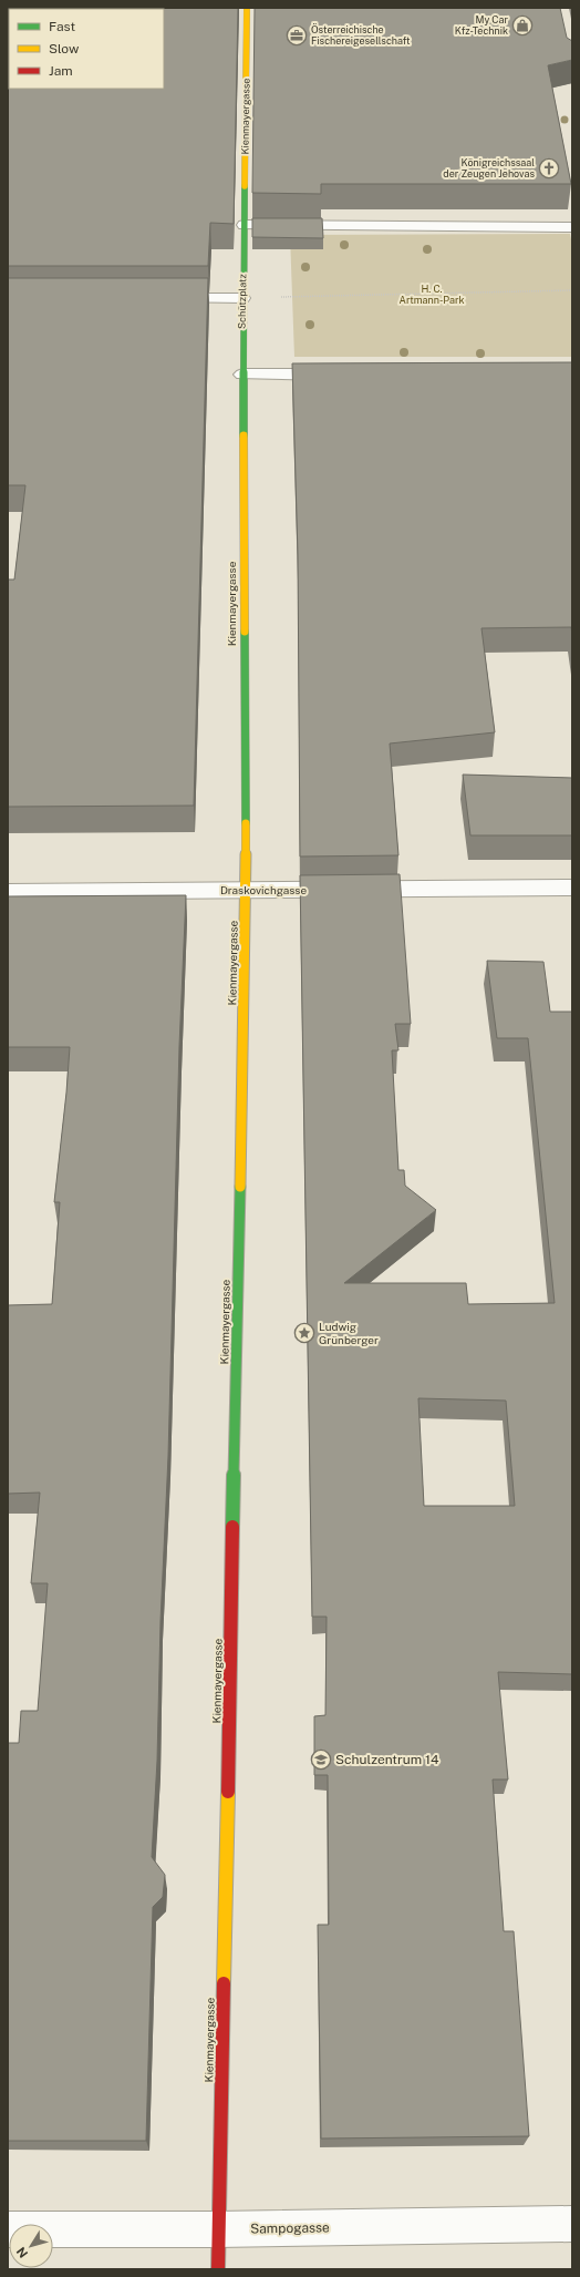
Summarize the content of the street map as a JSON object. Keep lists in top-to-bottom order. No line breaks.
{"streets":{"street":["Kienmayergasse","Schützplatz","Draskovichgasse","Sampogasse"]},"crossings":[["Kienmayergasse","Schützplatz"],["Kienmayergasse","Draskovichgasse"],["Kienmayergasse","Sampogasse"]],"parks":["H. C. Artmann-Park"],"places":{"shop":["My Car Kfz-Technik"],"office":["Österreichische Fischereigesellschaft"],"church":["Königreichssaal der Zeugen Jehovas"],"place":["Ludwig Grünberger"],"school or university":["Schulzentrum 14"]},"legend":["Fast","Slow","Jam"],"north":"bottom left"}
